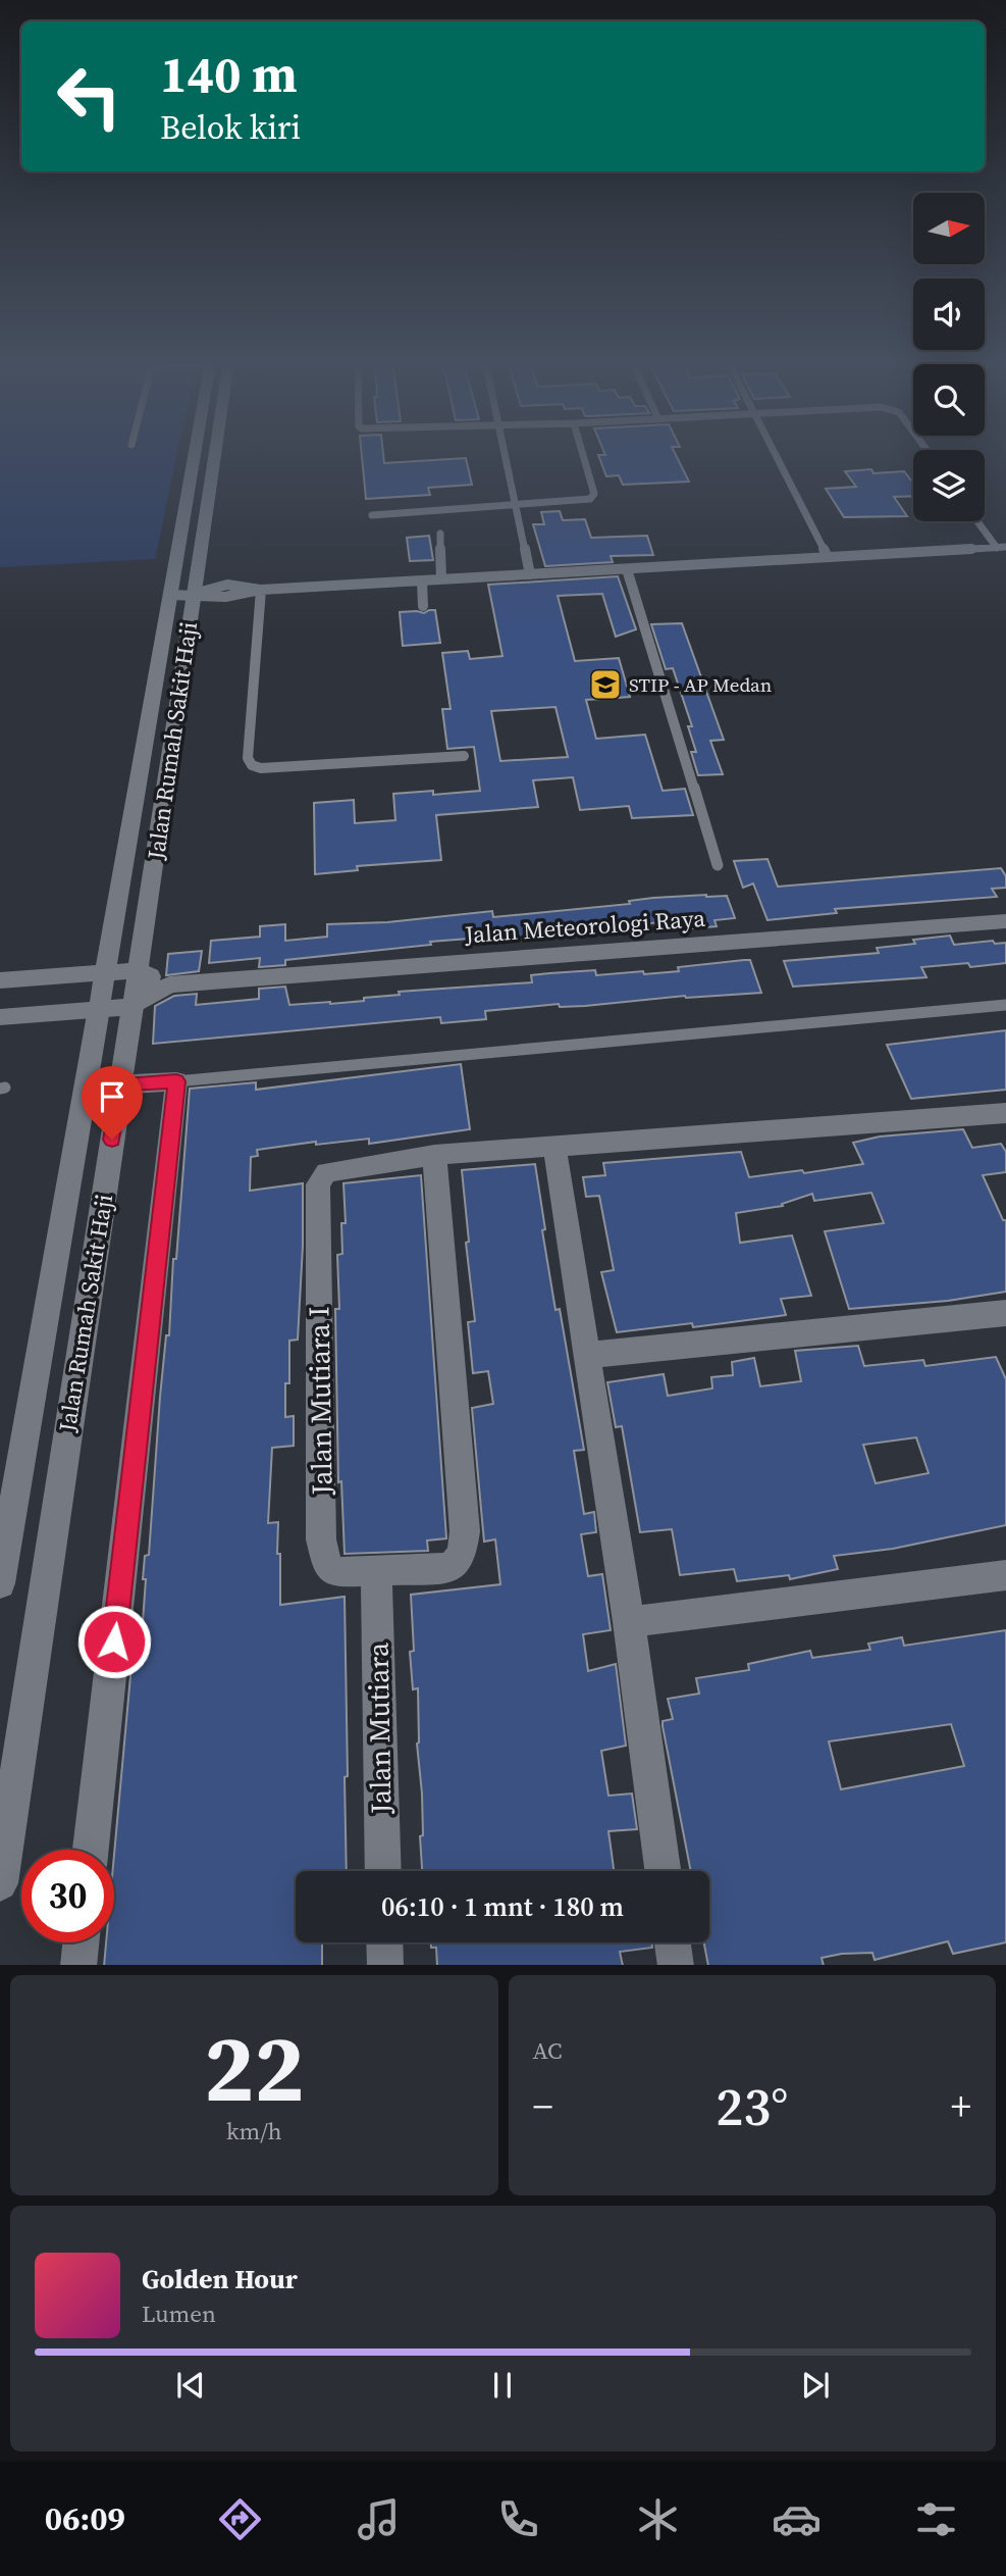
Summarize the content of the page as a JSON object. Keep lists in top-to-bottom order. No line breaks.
{"streets":{"street":["Jalan Rumah Sakit Haji","Jalan Meteorologi Raya","Jalan Mutiara I","Jalan Mutiara"]},"crossings":[["Jalan Rumah Sakit Haji","Jalan Meteorologi Raya"],["Jalan Mutiara I","Jalan Mutiara"]],"places":{"school or university":["STIP - AP Medan"]},"north":"right","page":{"turn":["140 m","Belok kiri"],"limit":"30","trip":"06:10 · 1 mnt · 180 m","tile":[["22","km/h"],"AC"],"heat":["−","23°","+"],"song":["Golden Hour","Lumen"],"tabs":"06:09"}}
